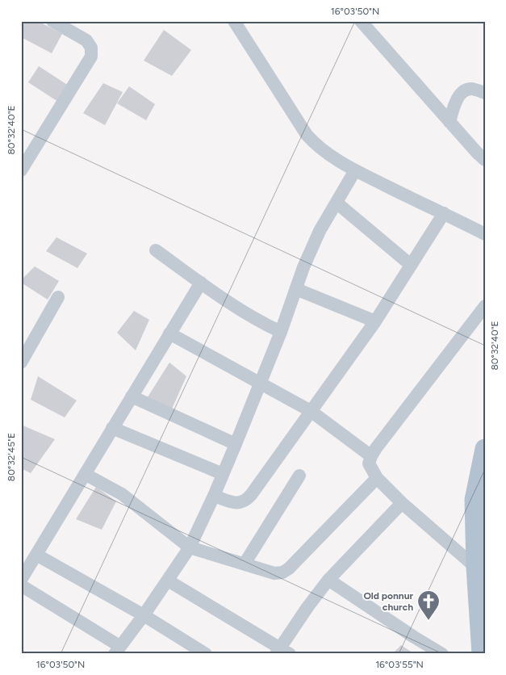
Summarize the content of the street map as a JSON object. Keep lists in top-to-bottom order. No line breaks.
{"places":{"church":["Old ponnur church"]},"coordinates":["16°03'50\"N","80°32'40\"E","80°32'45\"E","16°03'55\"N"]}
